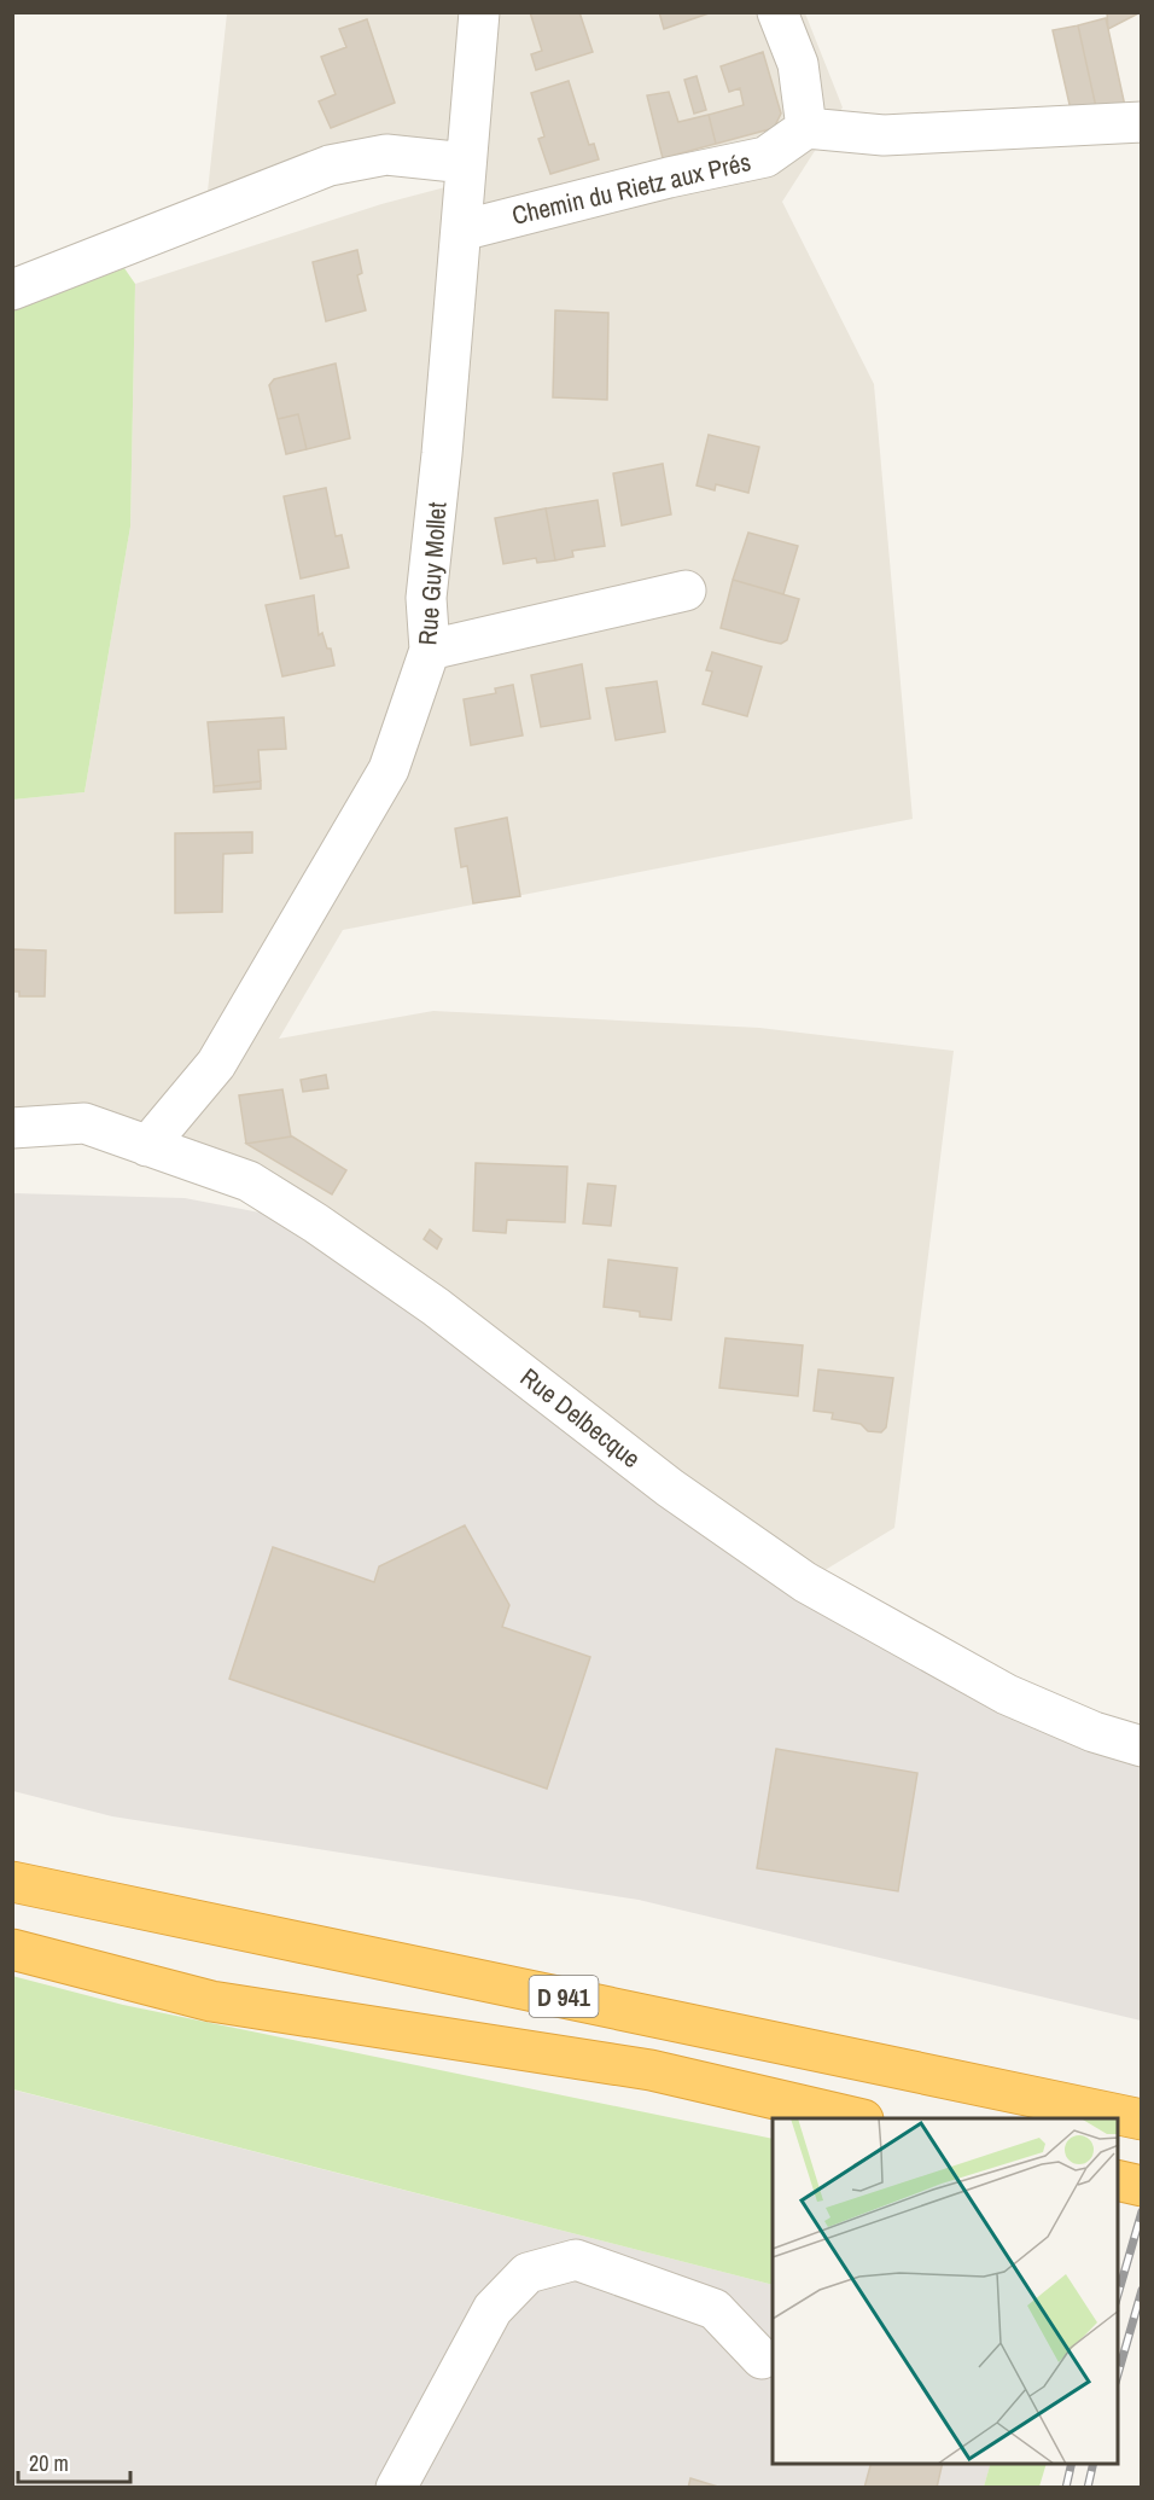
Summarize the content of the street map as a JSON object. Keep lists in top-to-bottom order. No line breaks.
{"streets":{"highway":["D 941"],"street":["Chemin du Rietz aux Prés","Rue Guy Mollet","Rue Delbecque"]},"crossings":[["Chemin du Rietz aux Prés","Rue Guy Mollet"],["Rue Guy Mollet","Rue Delbecque"]],"scale_bar":"20 m"}
